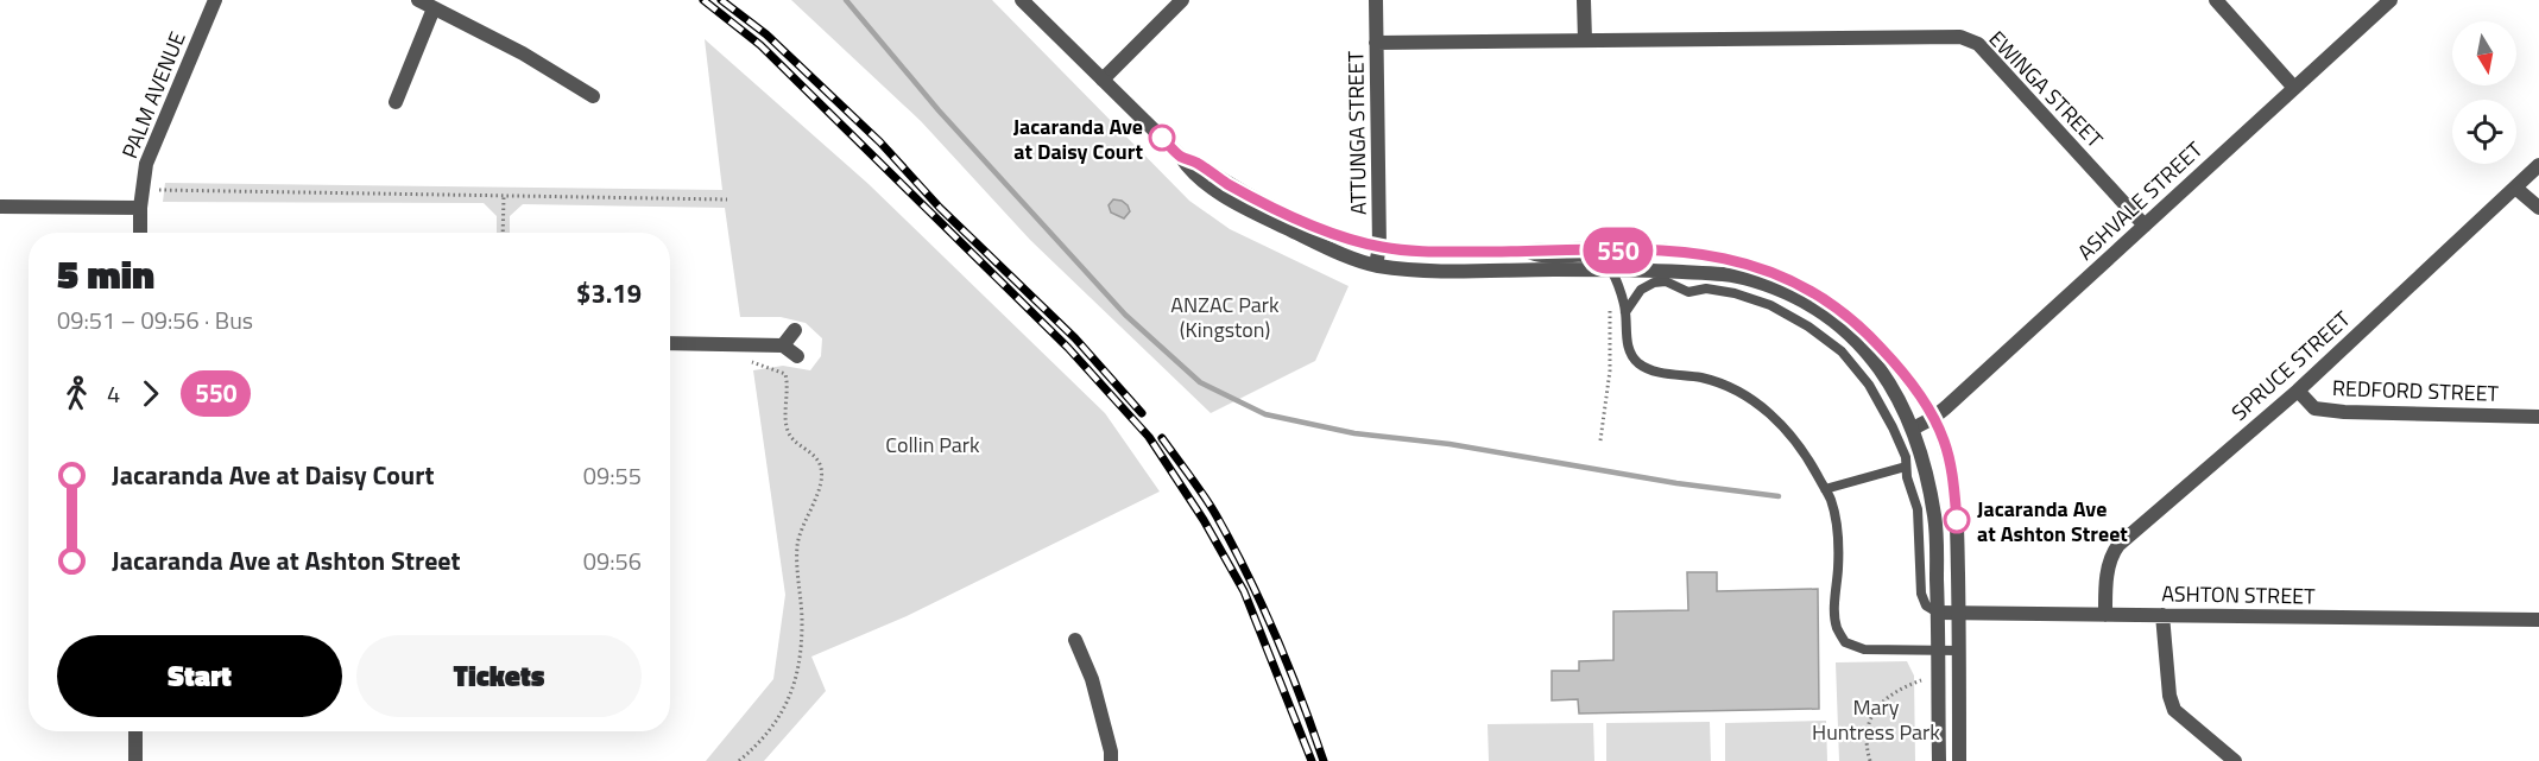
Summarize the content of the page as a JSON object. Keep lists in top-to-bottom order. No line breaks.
{"streets":{"street":["EWINGA STREET","PALM AVENUE","ATTUNGA STREET","ASHVALE STREET","SPRUCE STREET","REDFORD STREET","ASHTON STREET"]},"crossings":[["EWINGA STREET","ATTUNGA STREET"],["EWINGA STREET","ASHVALE STREET"],["SPRUCE STREET","REDFORD STREET"],["SPRUCE STREET","ASHTON STREET"]],"parks":["ANZAC Park (Kingston)","Collin Park","Mary Huntress Park"],"places":["Jacaranda Ave at Daisy Court","Jacaranda Ave at Ashton Street"],"lines":["bus line 550"],"north":"bottom","page":{"on_map":"550","heading":["5 min","09:51 – 09:56 · Bus","$3.19"],"legs":["4","550"],"list":[{"name":"Jacaranda Ave at Daisy Court","value":"09:55"},{"name":"Jacaranda Ave at Ashton Street","value":"09:56"}],"buttons":["Start","Tickets"]}}
